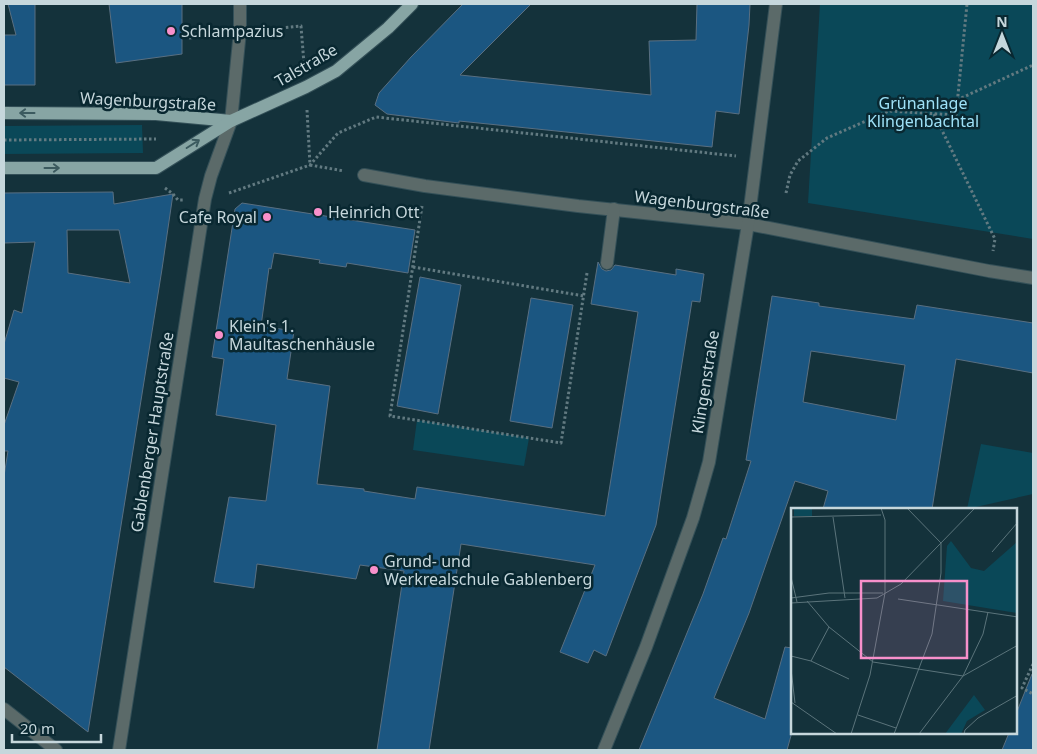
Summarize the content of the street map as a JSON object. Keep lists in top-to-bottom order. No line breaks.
{"streets":{"main road":["Talstraße","Wagenburgstraße"],"street":["Klingenstraße","Gablenberger Hauptstraße"]},"crossings":[["Talstraße","Wagenburgstraße"],["Talstraße","Gablenberger Hauptstraße"],["Wagenburgstraße","Klingenstraße"],["Wagenburgstraße","Gablenberger Hauptstraße"]],"parks":["Grünanlage Klingenbachtal"],"places":["Schlampazius","Heinrich Ott","Cafe Royal","Klein's 1. Maultaschenhäusle","Grund- und Werkrealschule Gablenberg"],"scale_bar":"20 m","north":"top"}
